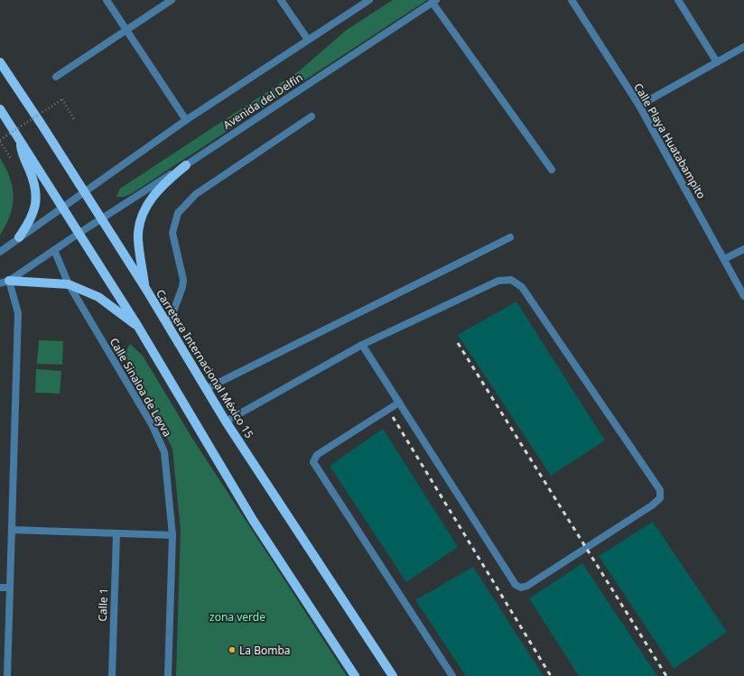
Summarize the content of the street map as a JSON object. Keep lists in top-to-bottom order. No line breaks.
{"streets":{"main road":["Carretera Internacional México 15"],"street":["Avenida del Delfín","Calle Playa Huatabampito","Calle Sinaloa de Leyva","Calle 1"]},"crossings":[["Avenida del Delfín","Carretera Internacional México 15"]],"parks":["zona verde"],"places":["La Bomba"]}
